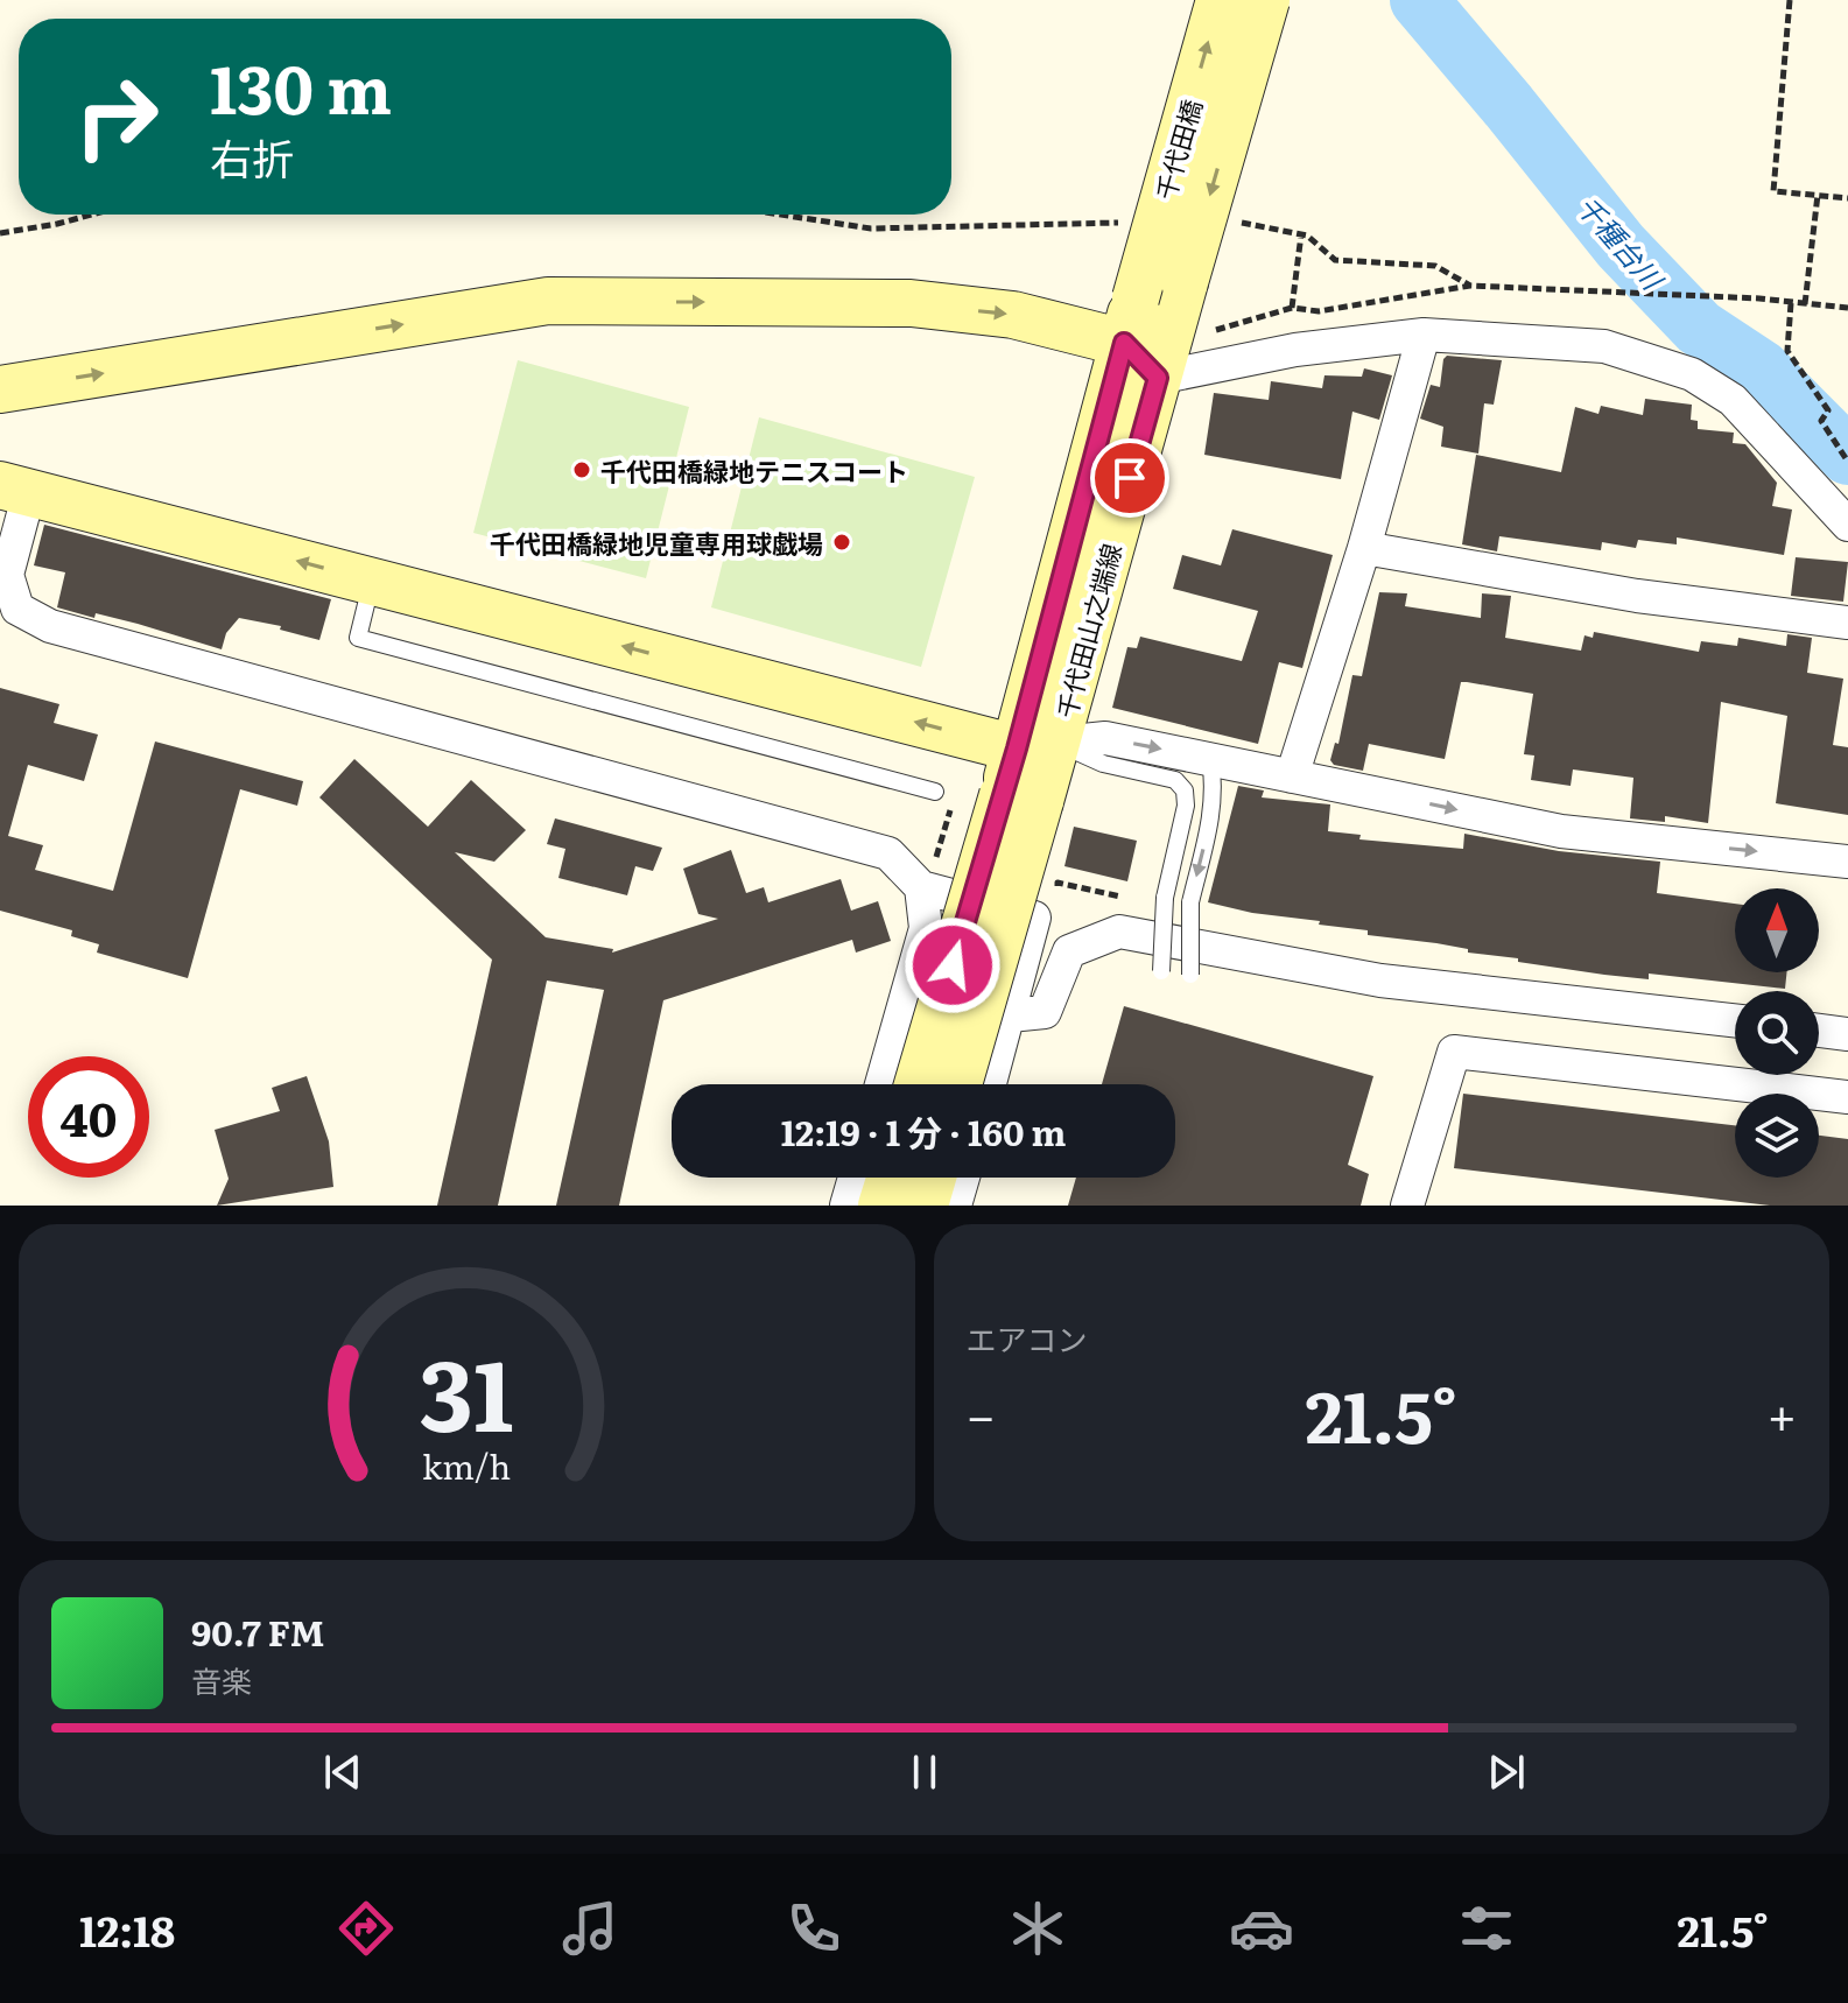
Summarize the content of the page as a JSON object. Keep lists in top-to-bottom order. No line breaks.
{"streets":{"street":["千代田橋","千代田山之端線"]},"crossings":[["千代田橋","千代田山之端線"]],"one_way":["千代田橋"],"water":["千種台川"],"places":["千代田橋緑地テニスコート","千代田橋緑地児童専用球戯場"],"north":"top","page":{"turn":["130 m","右折"],"limit":"40","trip":"12:19 · 1 分 · 160 m","tile":"エアコン","heat":["−","21.5°","+"],"song":["90.7 FM","音楽"],"tabs":["12:18","21.5°"],"gauge":["31","km/h"]}}
